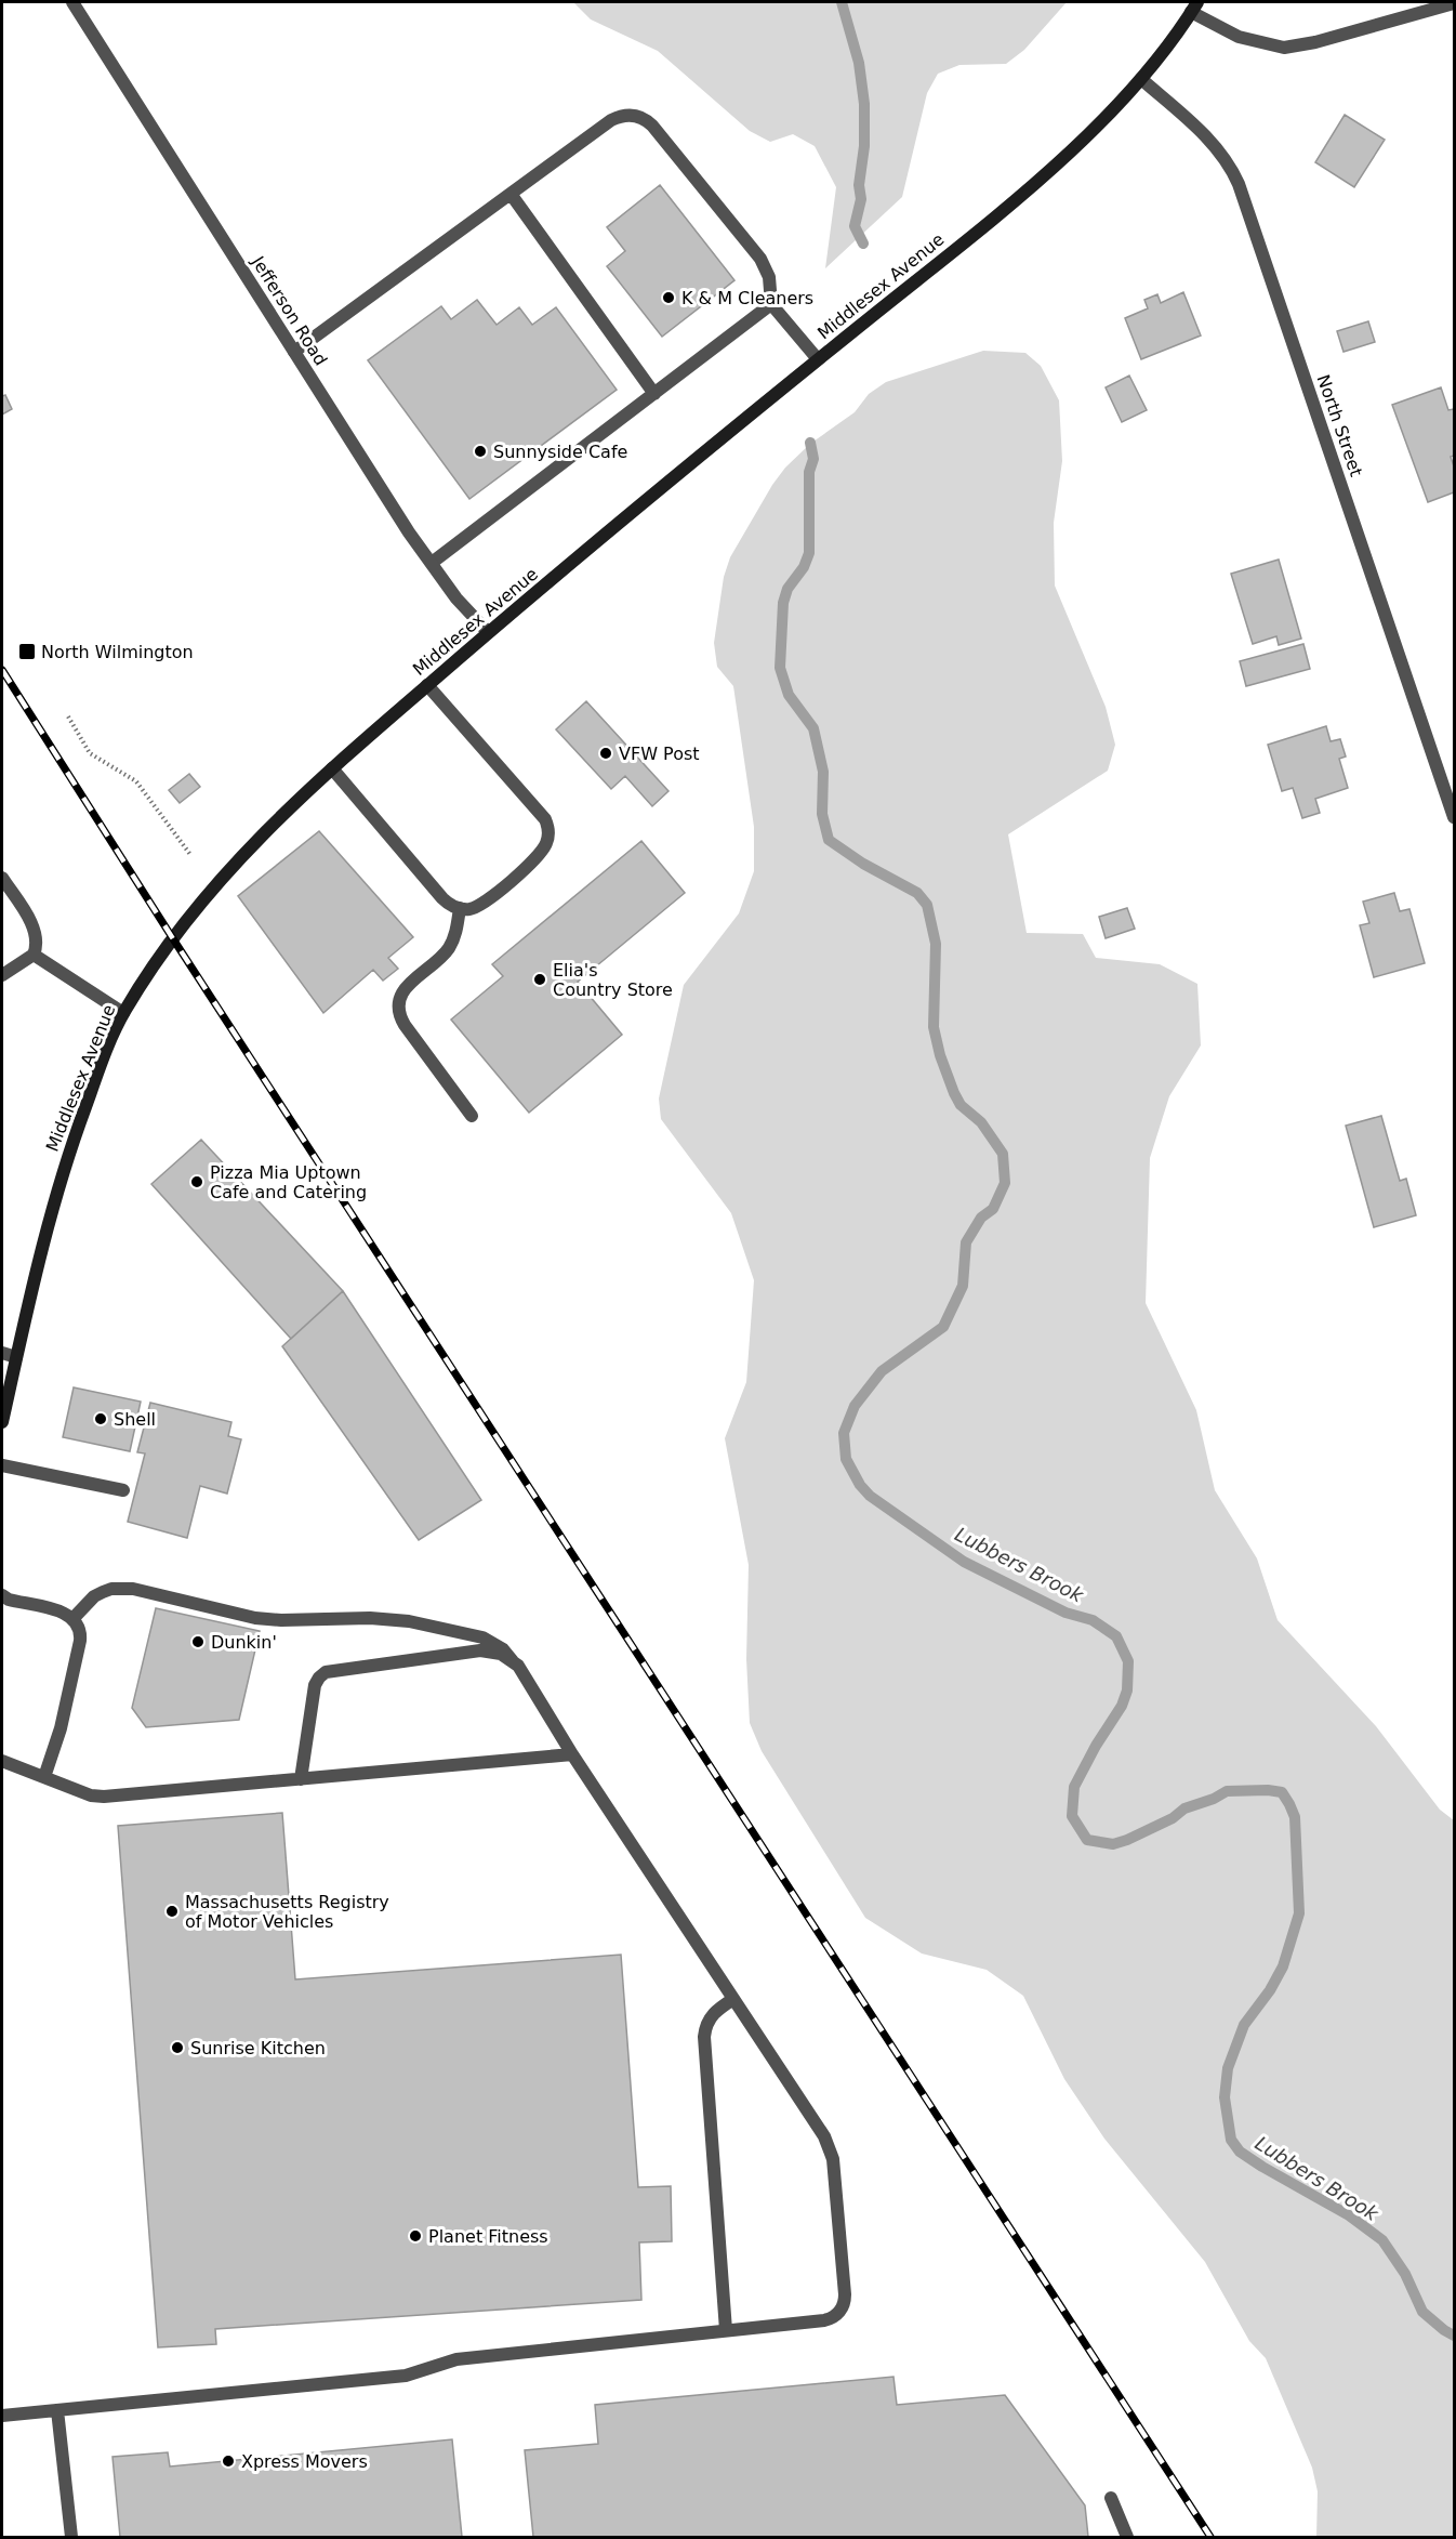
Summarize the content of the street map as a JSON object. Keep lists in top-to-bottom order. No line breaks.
{"streets":{"main road":["Middlesex Avenue"],"street":["Jefferson Road","North Street"]},"crossings":[["Middlesex Avenue","Jefferson Road"],["Middlesex Avenue","North Street"]],"water":["Lubbers Brook"],"places":{"other":["K & M Cleaners","Sunnyside Cafe","VFW Post","Elia's Country Store","Pizza Mia Uptown Cafe and Catering","Shell","Dunkin'","Massachusetts Registry of Motor Vehicles","Sunrise Kitchen","Planet Fitness","Xpress Movers"],"transit":["North Wilmington"]}}
